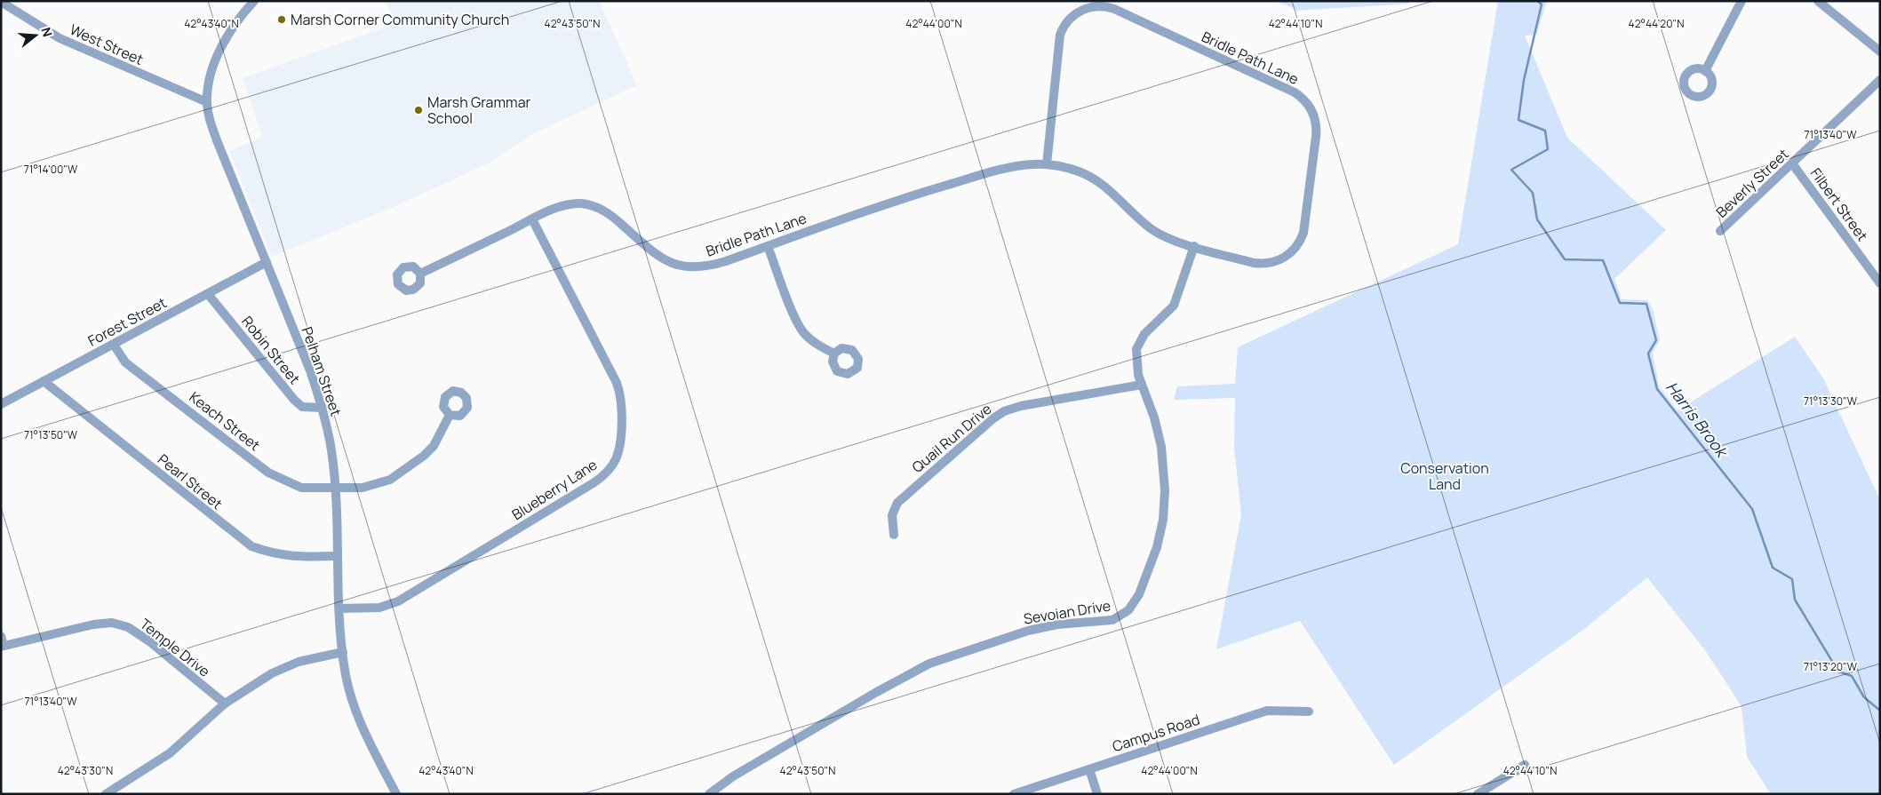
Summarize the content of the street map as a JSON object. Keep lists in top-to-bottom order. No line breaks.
{"streets":{"street":["West Street","Bridle Path Lane","Beverly Street","Filbert Street","Forest Street","Robin Street","Pelham Street","Keach Street","Quail Run Drive","Pearl Street","Blueberry Lane","Sevoian Drive","Temple Drive","Campus Road"]},"crossings":[["West Street","Pelham Street"],["Bridle Path Lane","Blueberry Lane"],["Bridle Path Lane","Sevoian Drive"],["Beverly Street","Filbert Street"],["Forest Street","Robin Street"],["Forest Street","Pelham Street"],["Forest Street","Keach Street"],["Forest Street","Pearl Street"],["Robin Street","Pelham Street"],["Pelham Street","Keach Street"],["Pelham Street","Pearl Street"],["Pelham Street","Blueberry Lane"],["Quail Run Drive","Sevoian Drive"]],"water":["Harris Brook"],"parks":["Conservation Land"],"places":["Marsh Corner Community Church","Marsh Grammar School"],"north":"right","coordinates":["42°43'40\"N","42°43'50\"N","42°44'00\"N","42°44'10\"N","42°44'20\"N","71°13'40\"W","71°14'00\"W","71°13'30\"W","71°13'50\"W","71°13'20\"W","42°43'30\"N"]}
